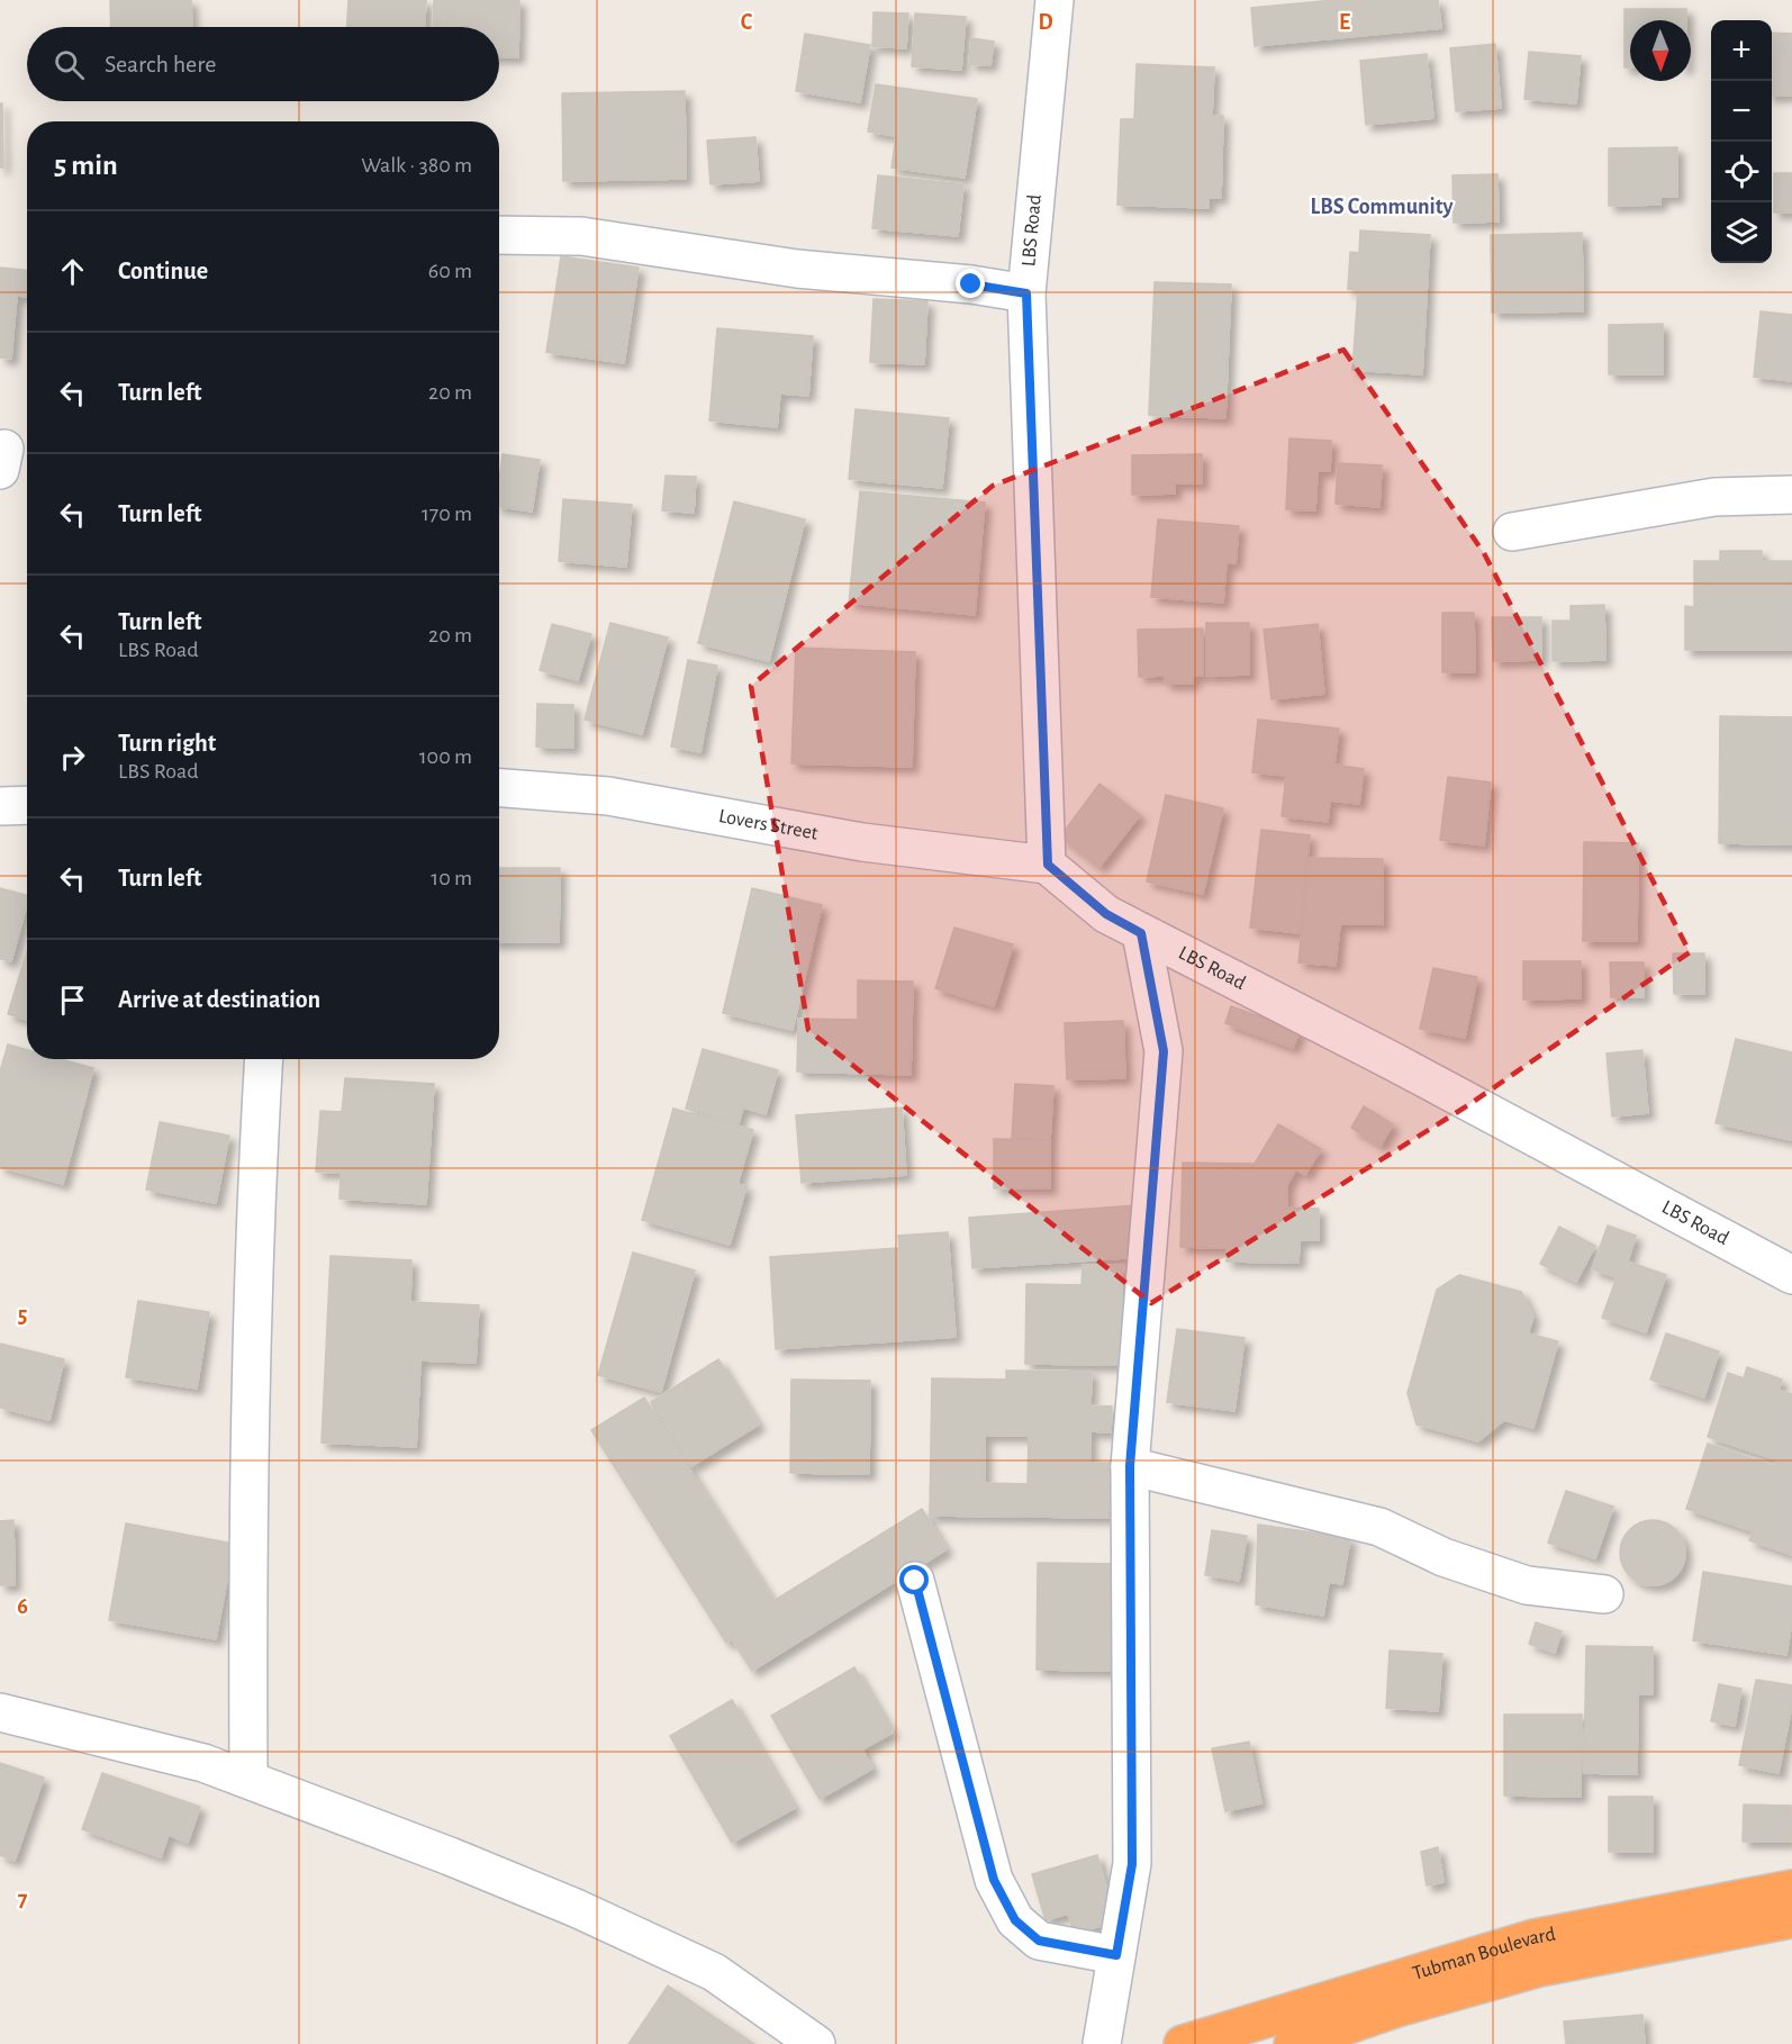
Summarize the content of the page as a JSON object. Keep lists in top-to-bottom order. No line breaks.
{"streets":{"highway":["Tubman Boulevard"],"street":["LBS Road","Lovers Street"]},"crossings":[["LBS Road","Lovers Street"]],"districts":["LBS Community"],"north":"bottom","page":{"map_buttons":["+","−"],"search":"Search here","heading":["5 min","Walk · 380 m"],"list":[["Continue","60 m"],["Turn left","20 m"],["Turn left","170 m"],["Turn left","LBS Road","20 m"],["Turn right","LBS Road","100 m"],["Turn left","10 m"],"Arrive at destination"]},"grid":{"columns":["C","D","E"],"rows":["5","6","7"]}}
